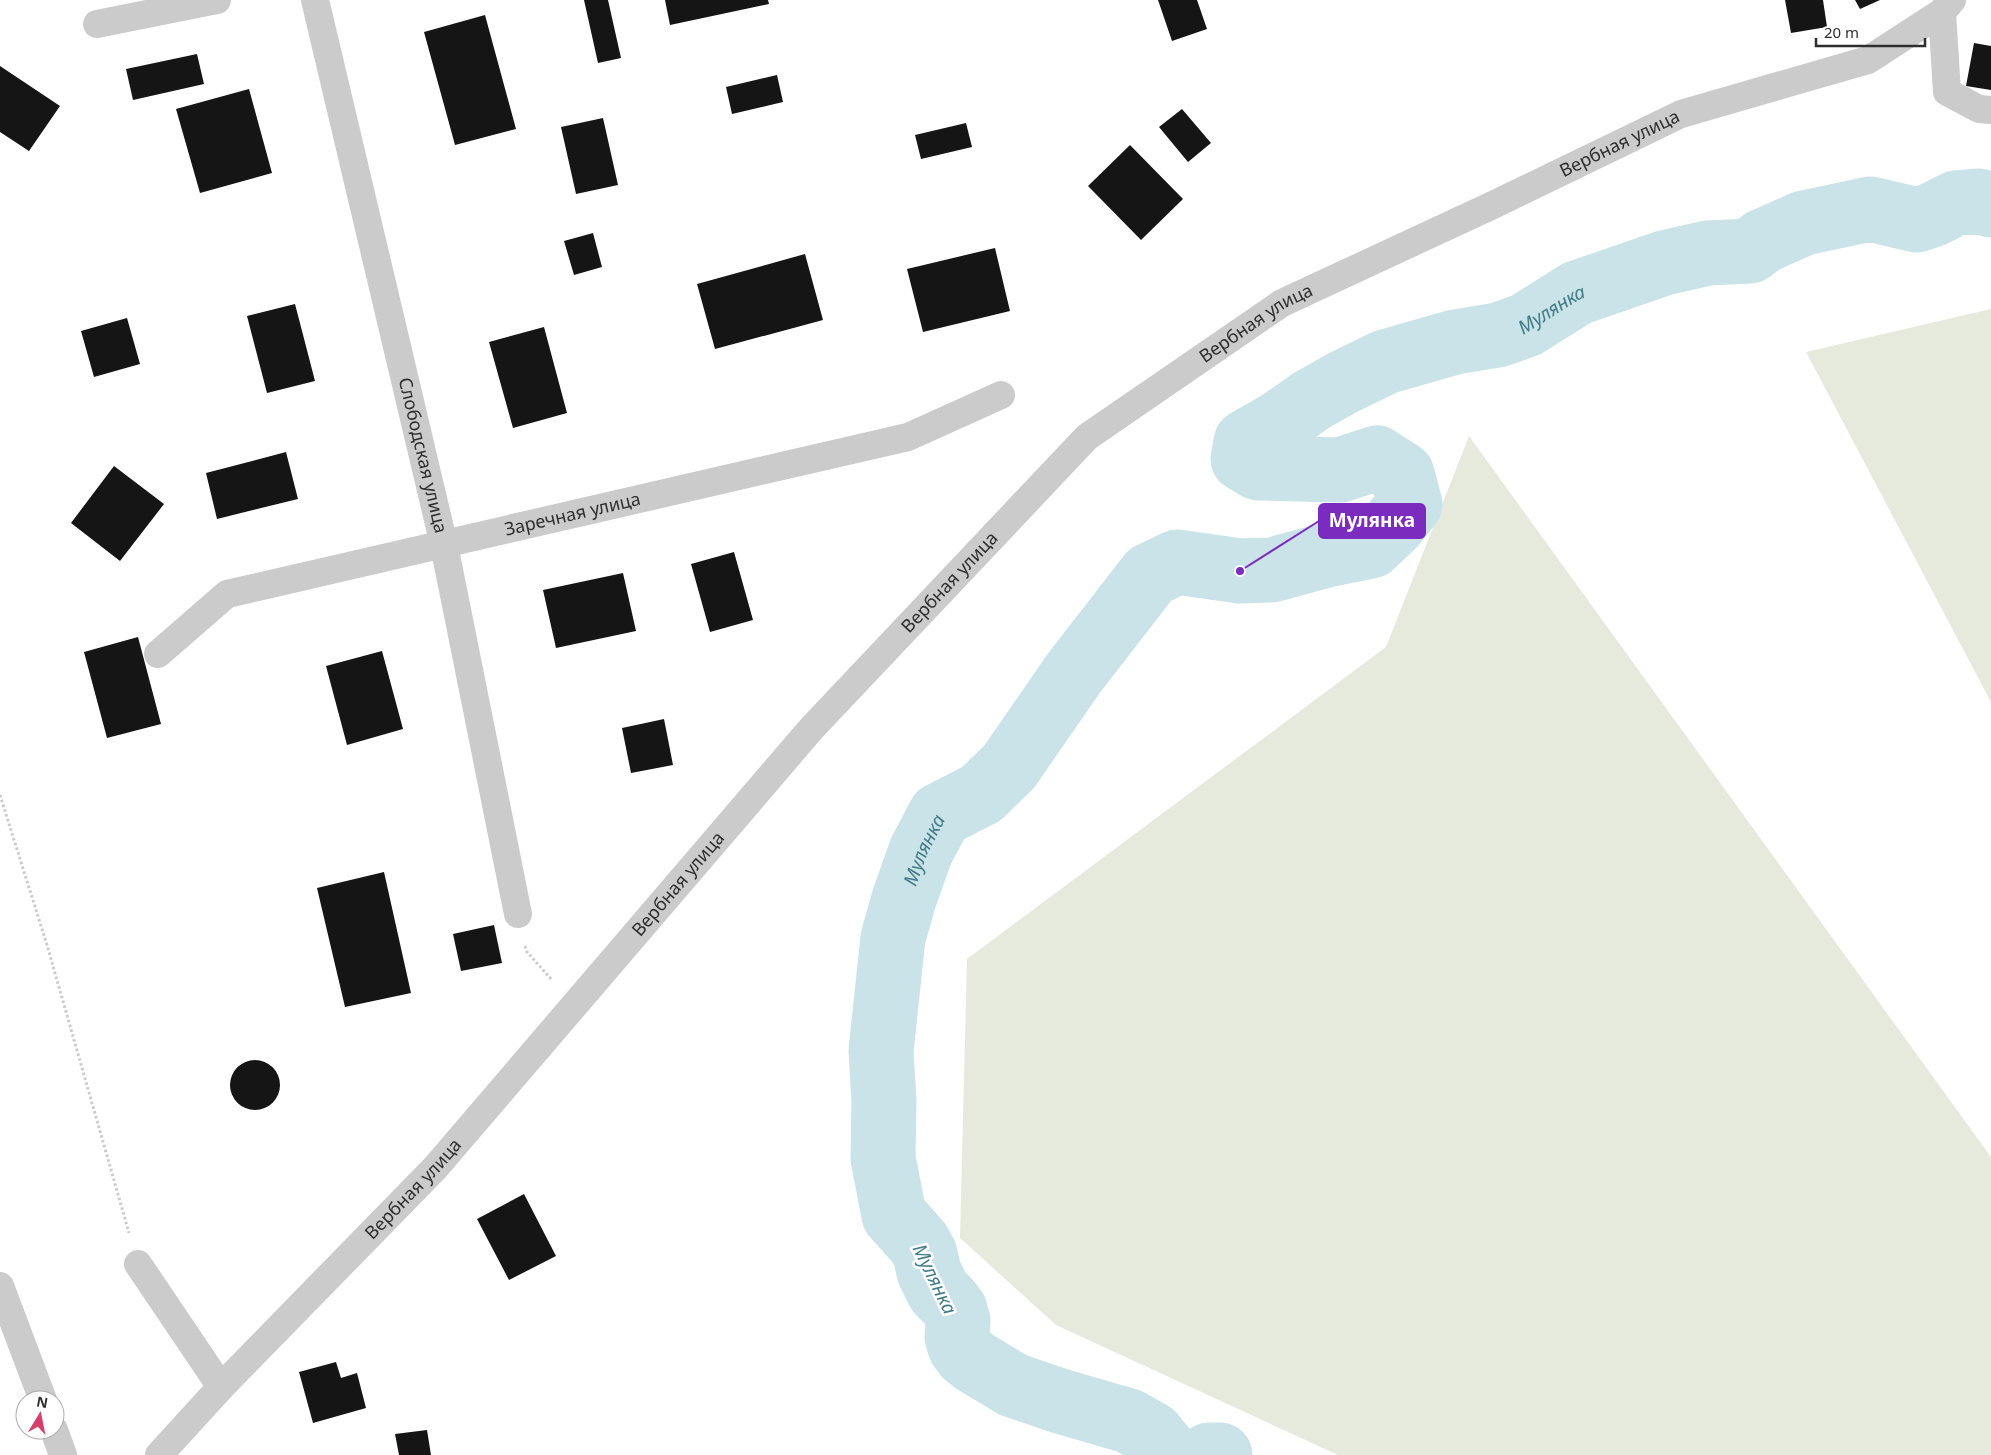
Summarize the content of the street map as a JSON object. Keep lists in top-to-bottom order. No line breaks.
{"streets":{"street":["Вербная улица","Слободская улица","Заречная улица"]},"crossings":[["Слободская улица","Заречная улица"]],"water":["Мулянка"],"places":["Мулянка"],"scale_bar":"20 m","north":"top"}
